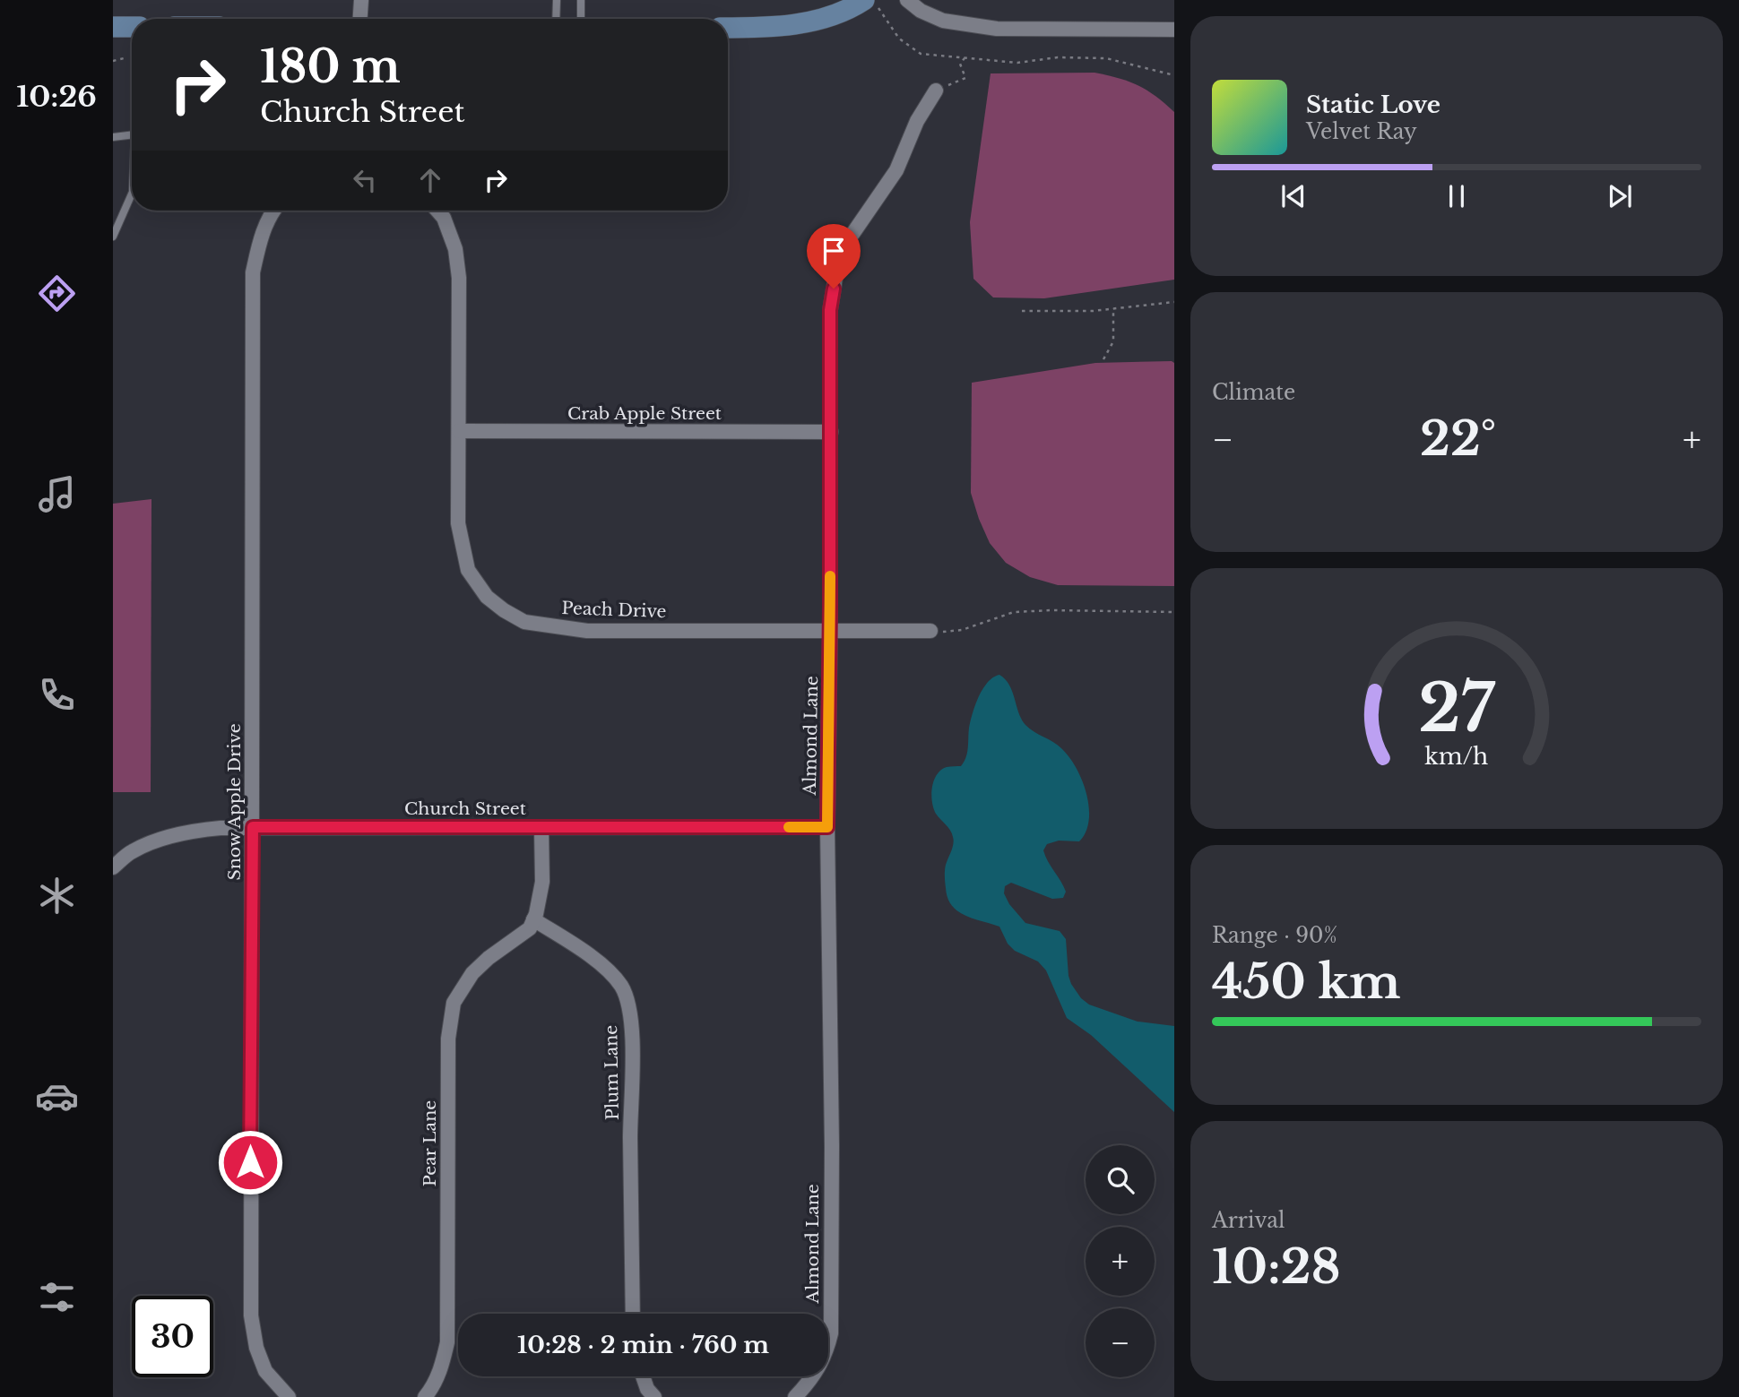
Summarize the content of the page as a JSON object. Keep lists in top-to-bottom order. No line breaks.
{"streets":{"street":["Crab Apple Street","Peach Drive","Almond Lane","Snow Apple Drive","Church Street","Plum Lane","Pear Lane"]},"crossings":[["Crab Apple Street","Peach Drive"],["Crab Apple Street","Almond Lane"],["Peach Drive","Almond Lane"],["Almond Lane","Church Street"],["Snow Apple Drive","Church Street"],["Plum Lane","Pear Lane"]],"page":{"tabs":"10:26","turn":["180 m","Church Street"],"song":["Static Love","Velvet Ray"],"tile":["Climate",["Range · 90%","450 km"],["Arrival","10:28"]],"heat":["−","22°","+"],"map_buttons":["+","−"],"limit":"30","trip":"10:28 · 2 min · 760 m","gauge":["27","km/h"]}}
